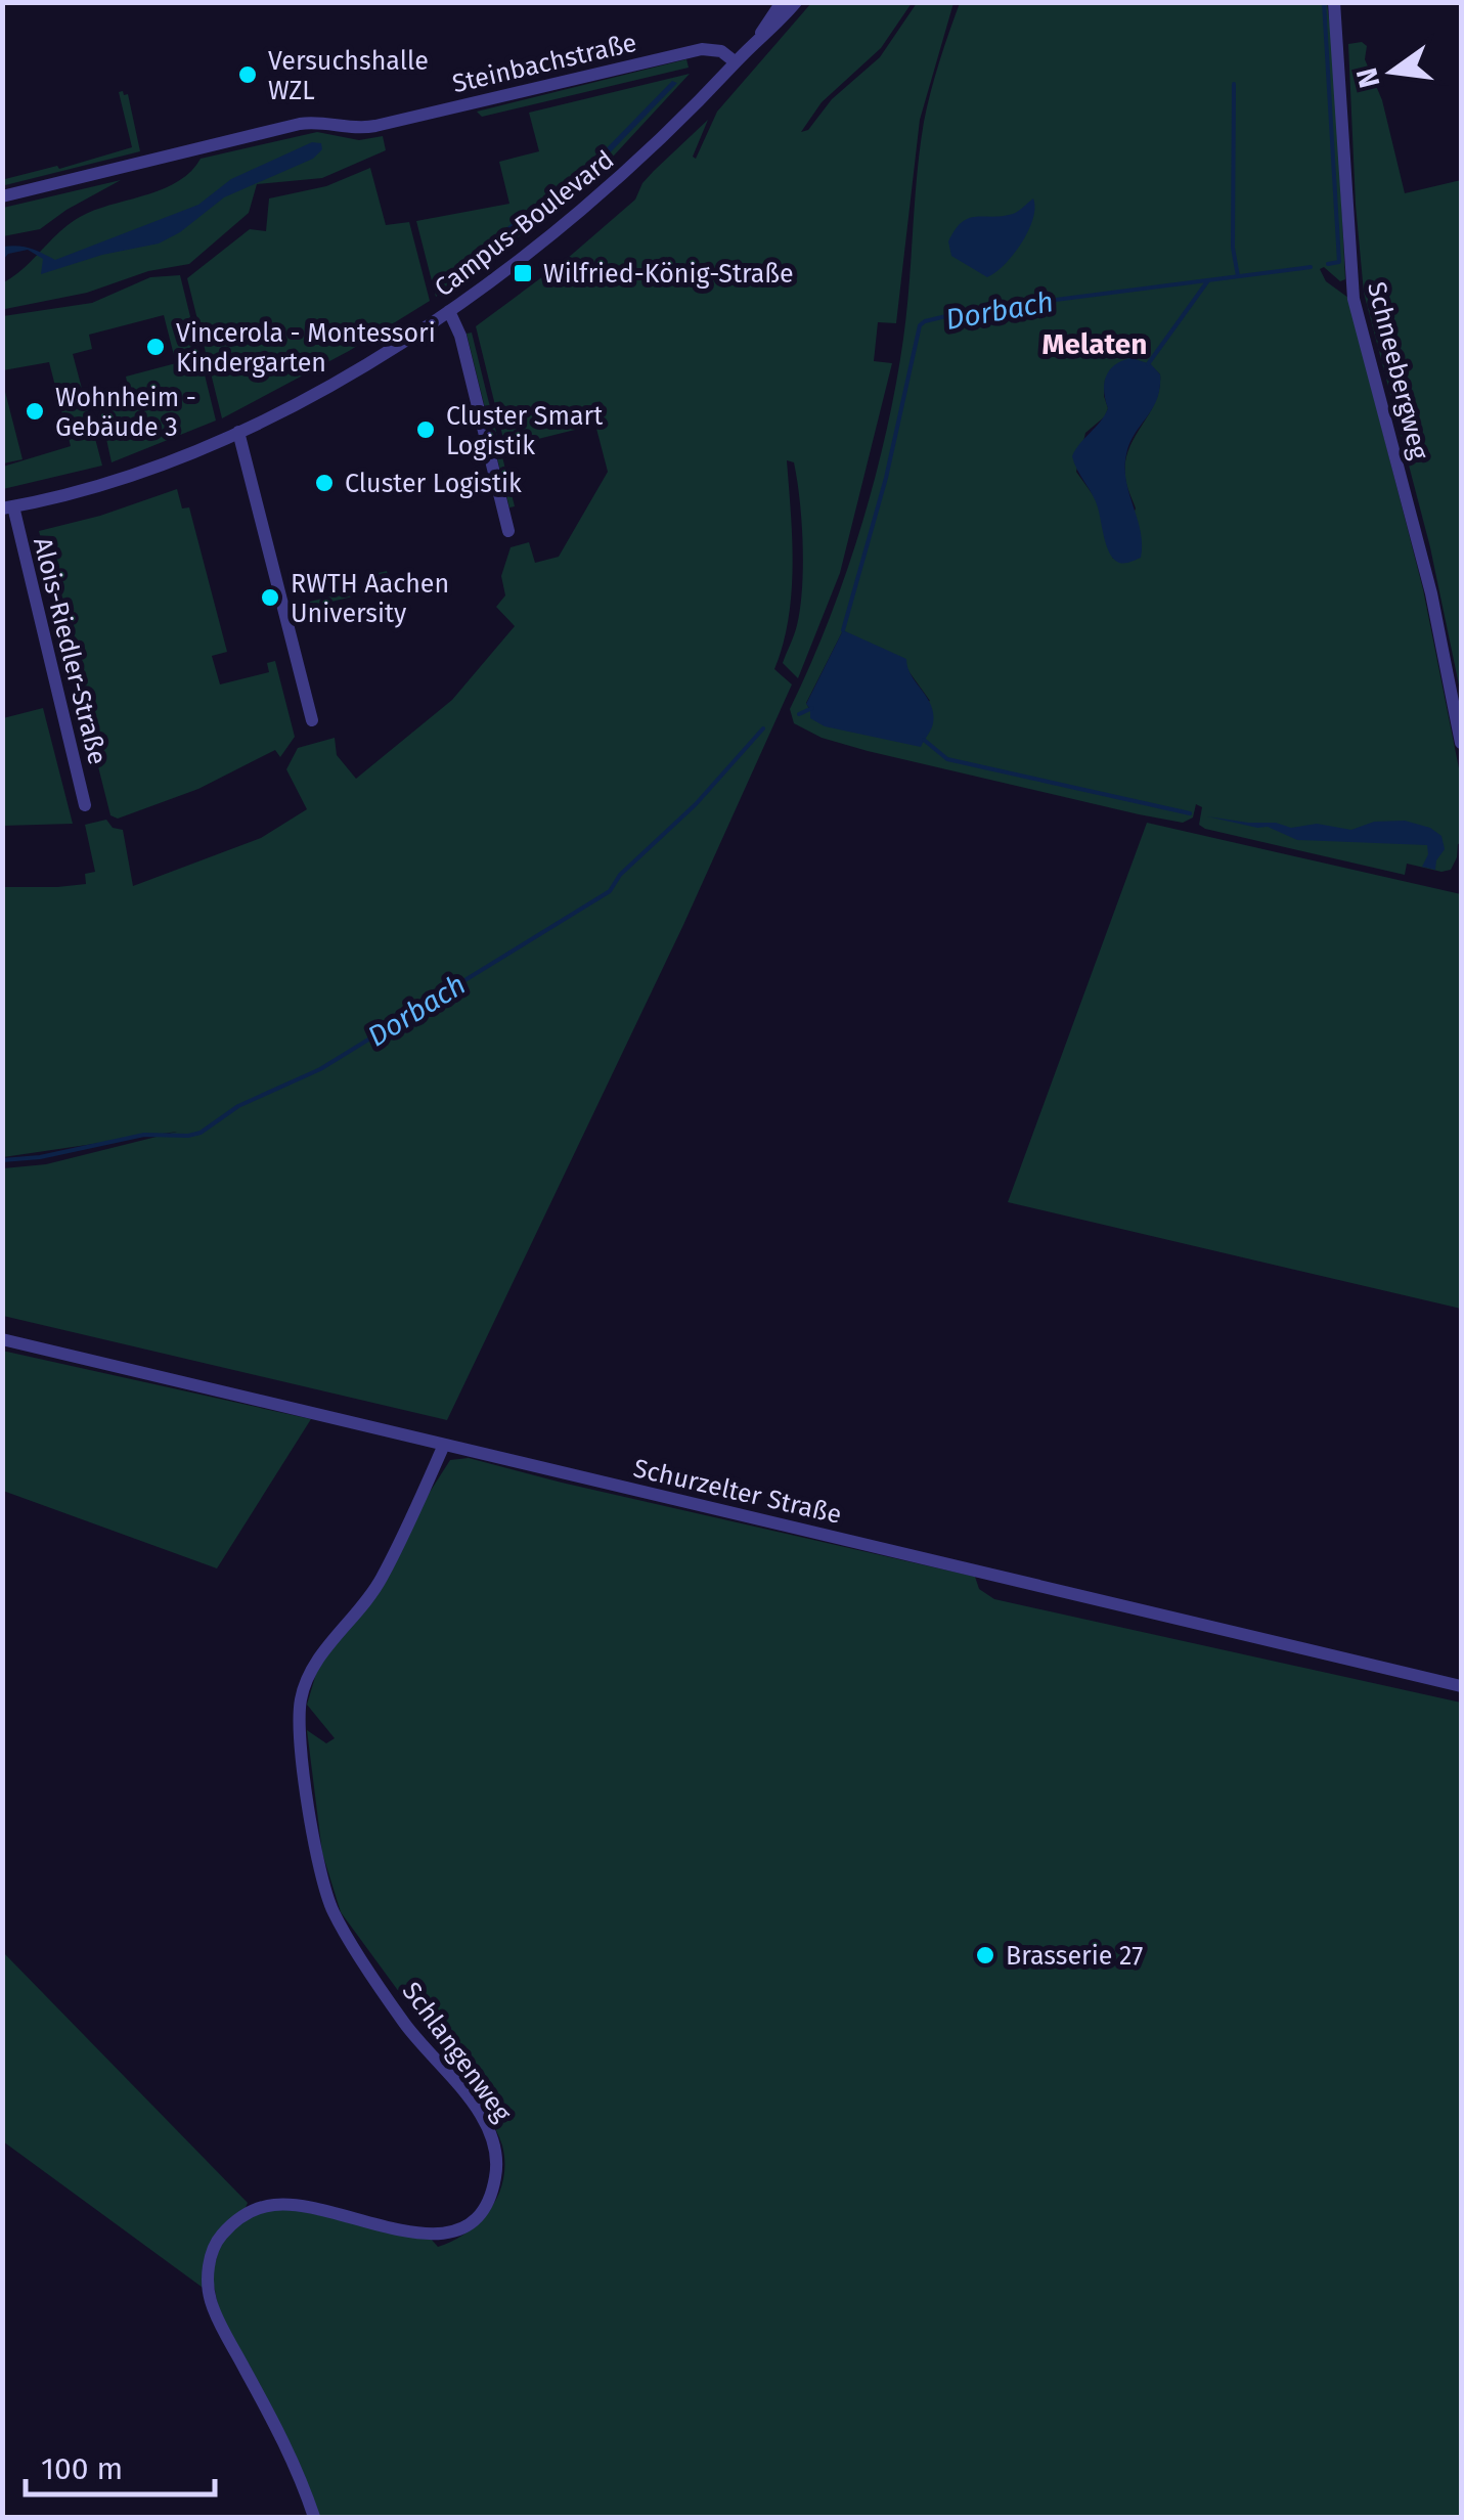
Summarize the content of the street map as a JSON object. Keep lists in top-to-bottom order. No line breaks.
{"streets":{"street":["Steinbachstraße","Campus-Boulevard","Schneebergweg","Alois-Riedler-Straße","Schurzelter Straße","Schlangenweg"]},"crossings":[["Steinbachstraße","Campus-Boulevard"],["Campus-Boulevard","Alois-Riedler-Straße"],["Schurzelter Straße","Schlangenweg"]],"districts":["Melaten"],"water":["Dorbach"],"places":{"other":["Versuchshalle WZL","Vincerola - Montessori Kindergarten","Wohnheim - Gebäude 3","Cluster Smart Logistik","Cluster Logistik","RWTH Aachen University","Brasserie 27"],"transit":["Wilfried-König-Straße"]},"scale_bar":"100 m","north":"left"}
